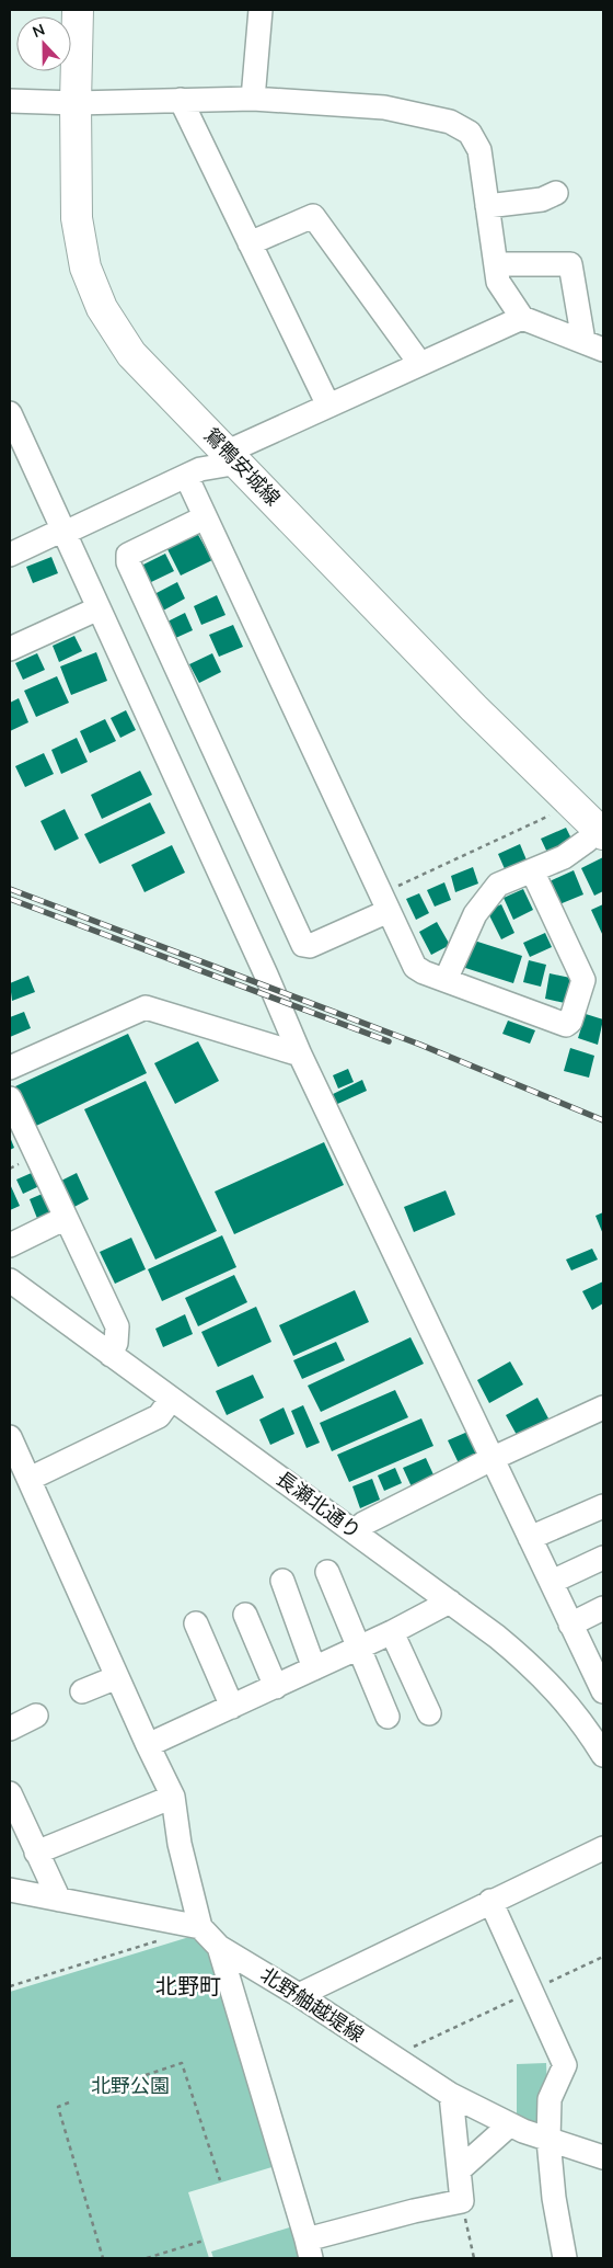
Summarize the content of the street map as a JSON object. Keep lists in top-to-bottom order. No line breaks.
{"streets":{"main road":["鴛鴨安城線"],"street":["長瀬北通り","北野舳越堤線"]},"districts":["北野町"],"parks":["北野公園"],"north":"top"}
